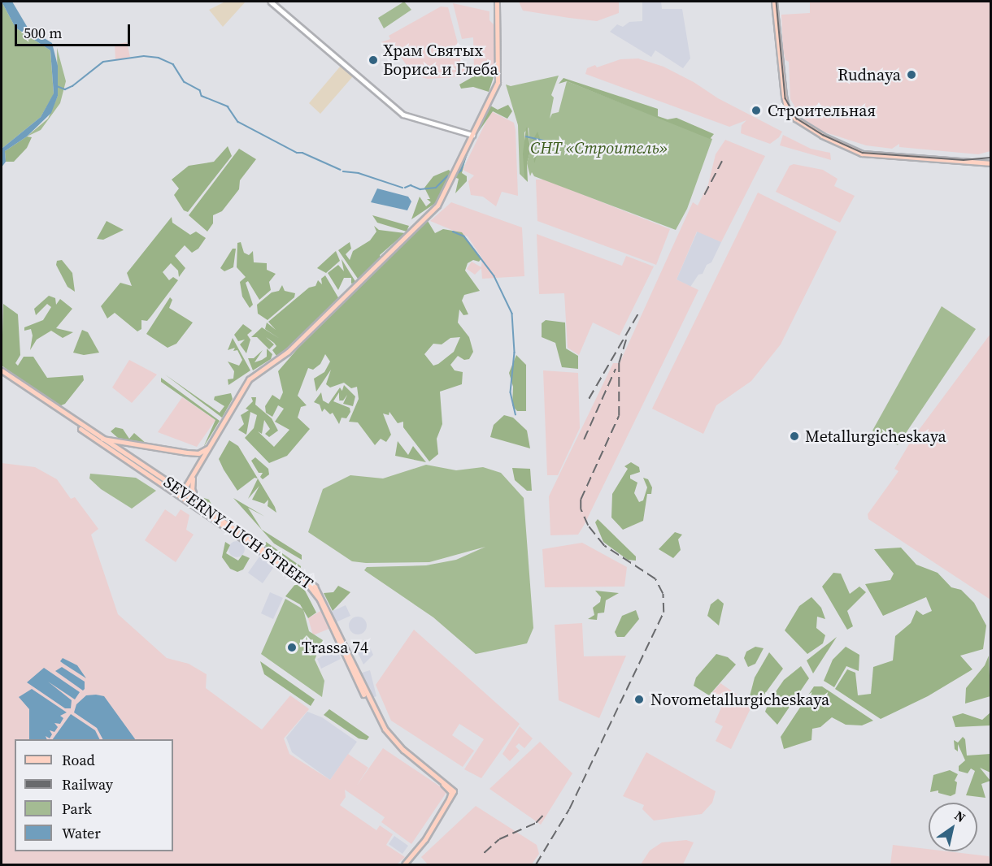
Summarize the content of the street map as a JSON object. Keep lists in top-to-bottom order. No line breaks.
{"streets":{"main road":["SEVERNY LUCH STREET"]},"parks":["СНТ «Строитель»"],"places":["Храм Святых Бориса и Глеба","Rudnaya","Строительная","Metallurgicheskaya","Trassa 74","Novometallurgicheskaya"],"legend":["Road","Railway","Park","Water"],"scale_bar":"500 m","north":"top right"}
